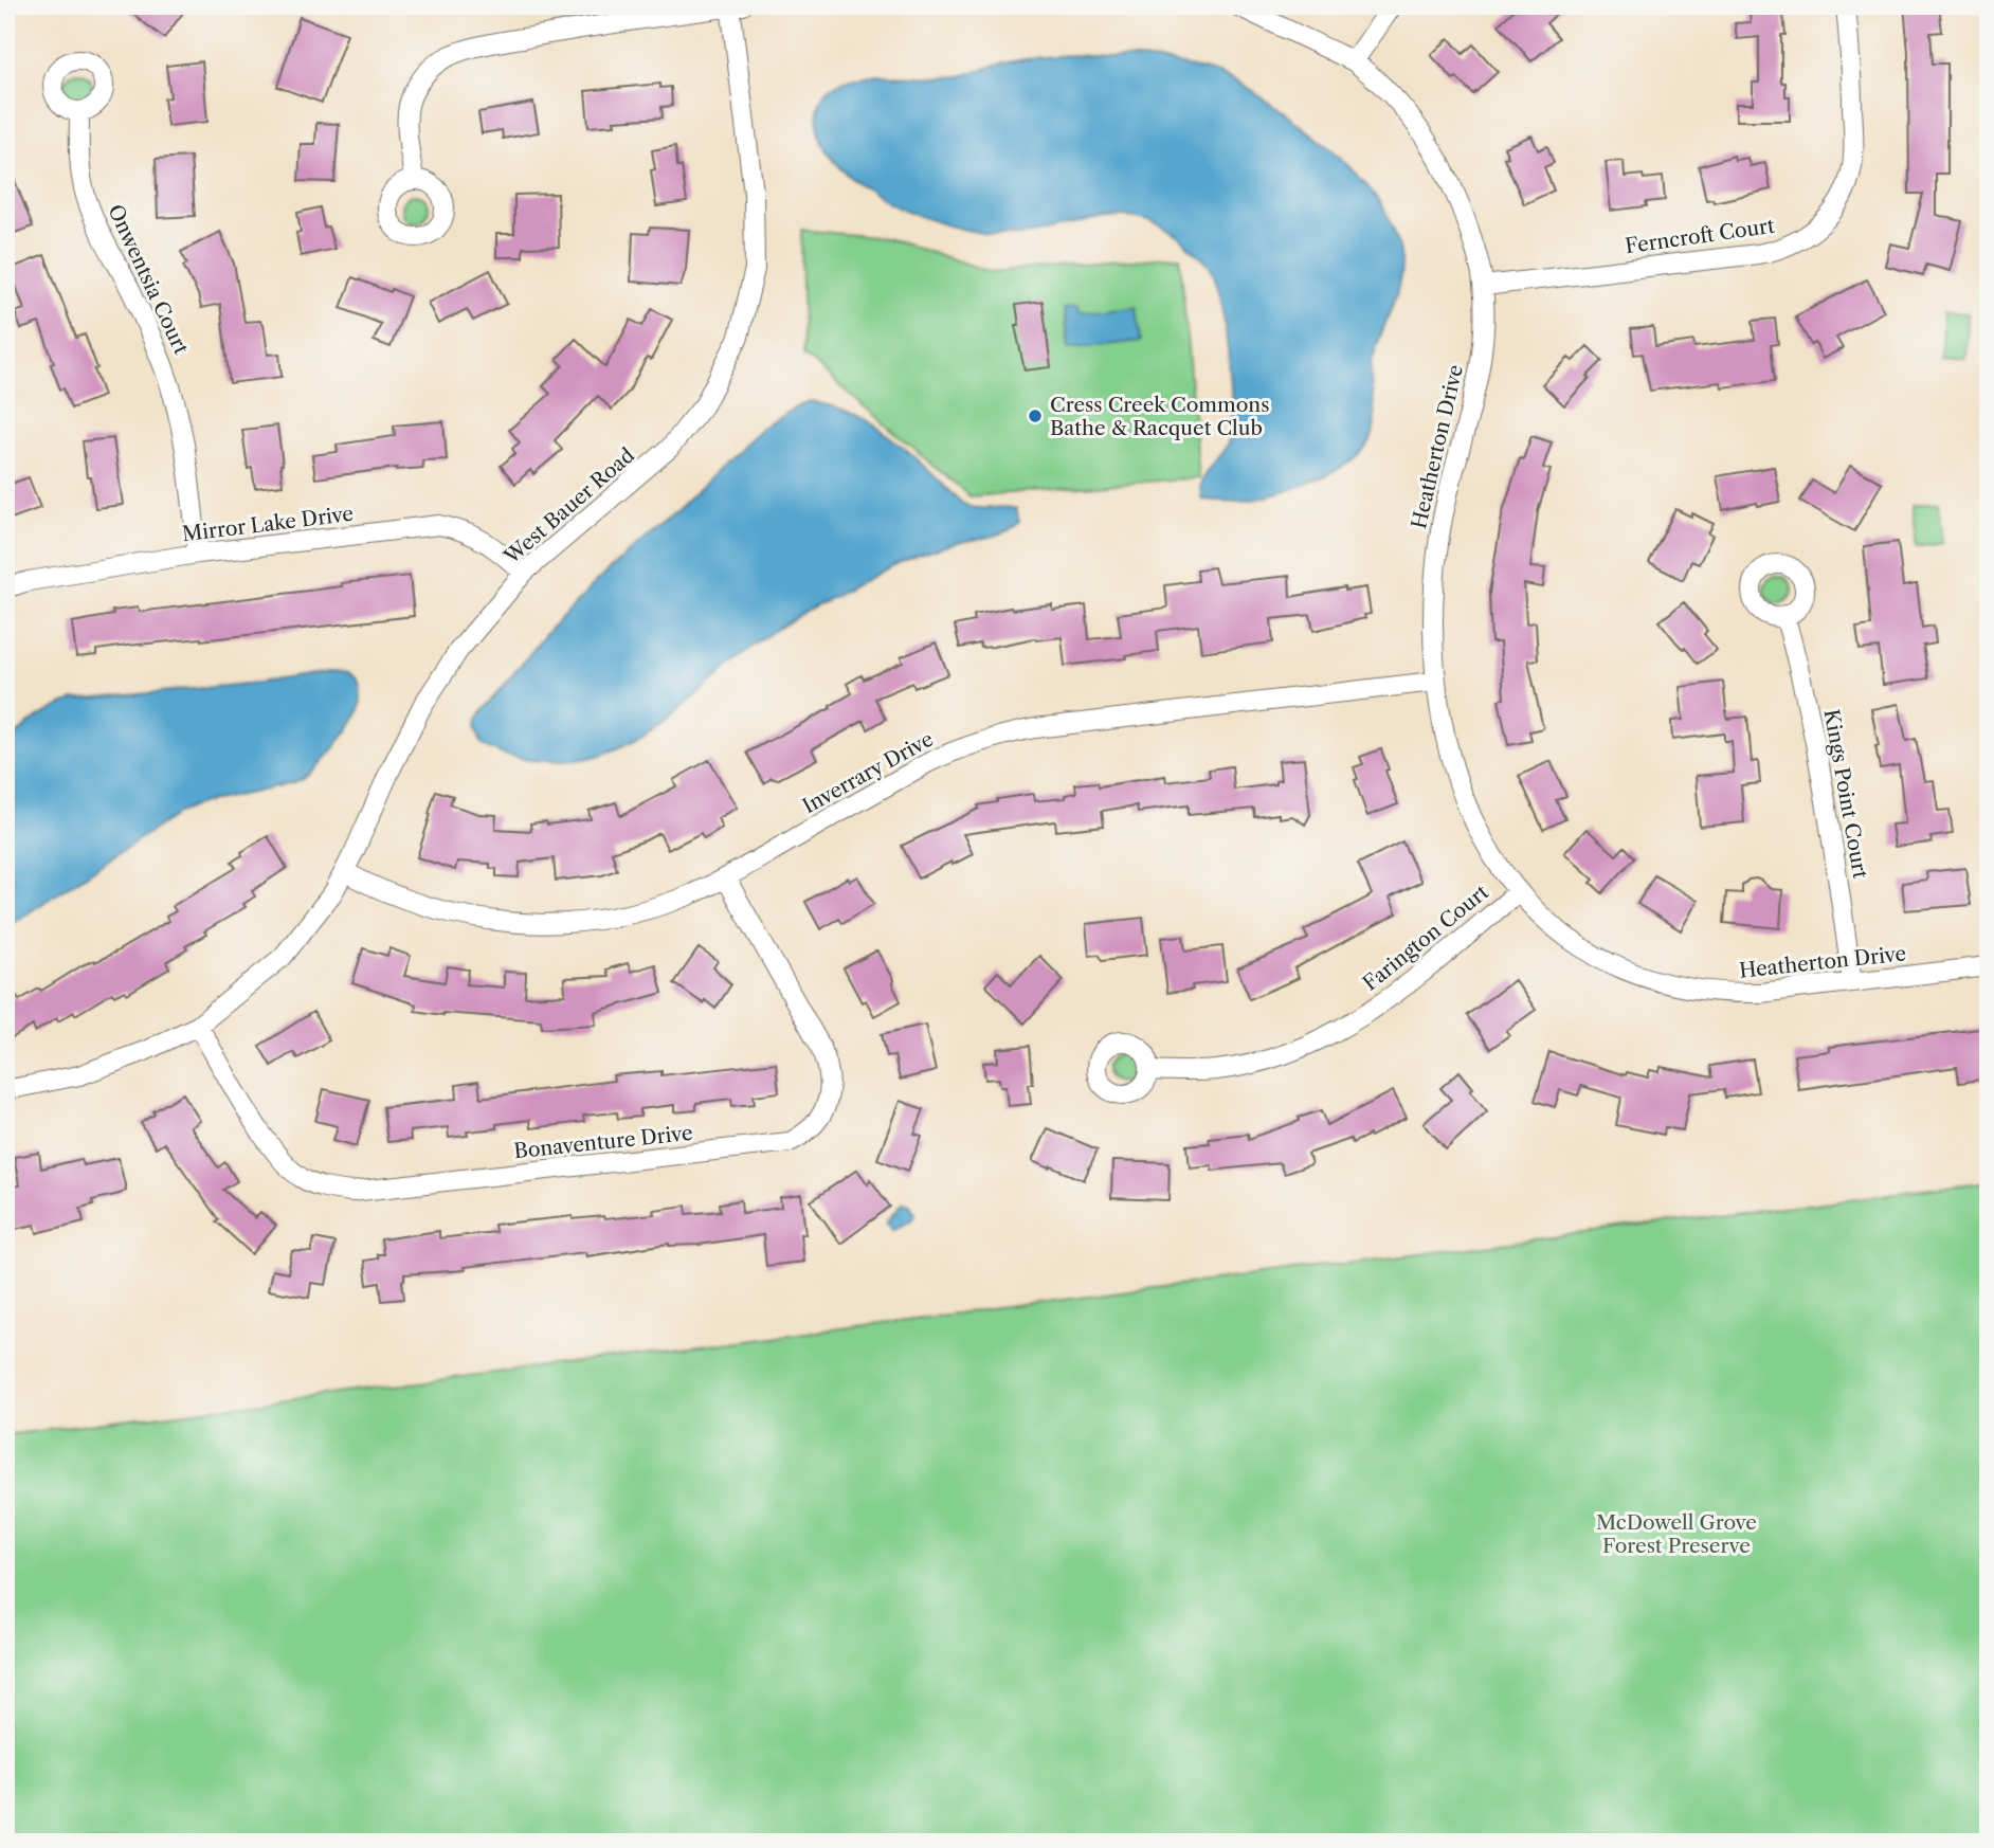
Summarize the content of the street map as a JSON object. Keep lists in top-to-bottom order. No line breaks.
{"streets":{"street":["Ferncroft Court","Onwentsia Court","Heatherton Drive","West Bauer Road","Mirror Lake Drive","Inverrary Drive","Kings Point Court","Farington Court","Bonaventure Drive"]},"crossings":[["Ferncroft Court","Heatherton Drive"],["Onwentsia Court","Mirror Lake Drive"],["Heatherton Drive","Inverrary Drive"],["Heatherton Drive","Kings Point Court"],["Heatherton Drive","Farington Court"],["West Bauer Road","Mirror Lake Drive"],["West Bauer Road","Inverrary Drive"],["West Bauer Road","Bonaventure Drive"],["Inverrary Drive","Bonaventure Drive"]],"parks":["McDowell Grove Forest Preserve"],"places":["Cress Creek Commons Bathe & Racquet Club"]}
